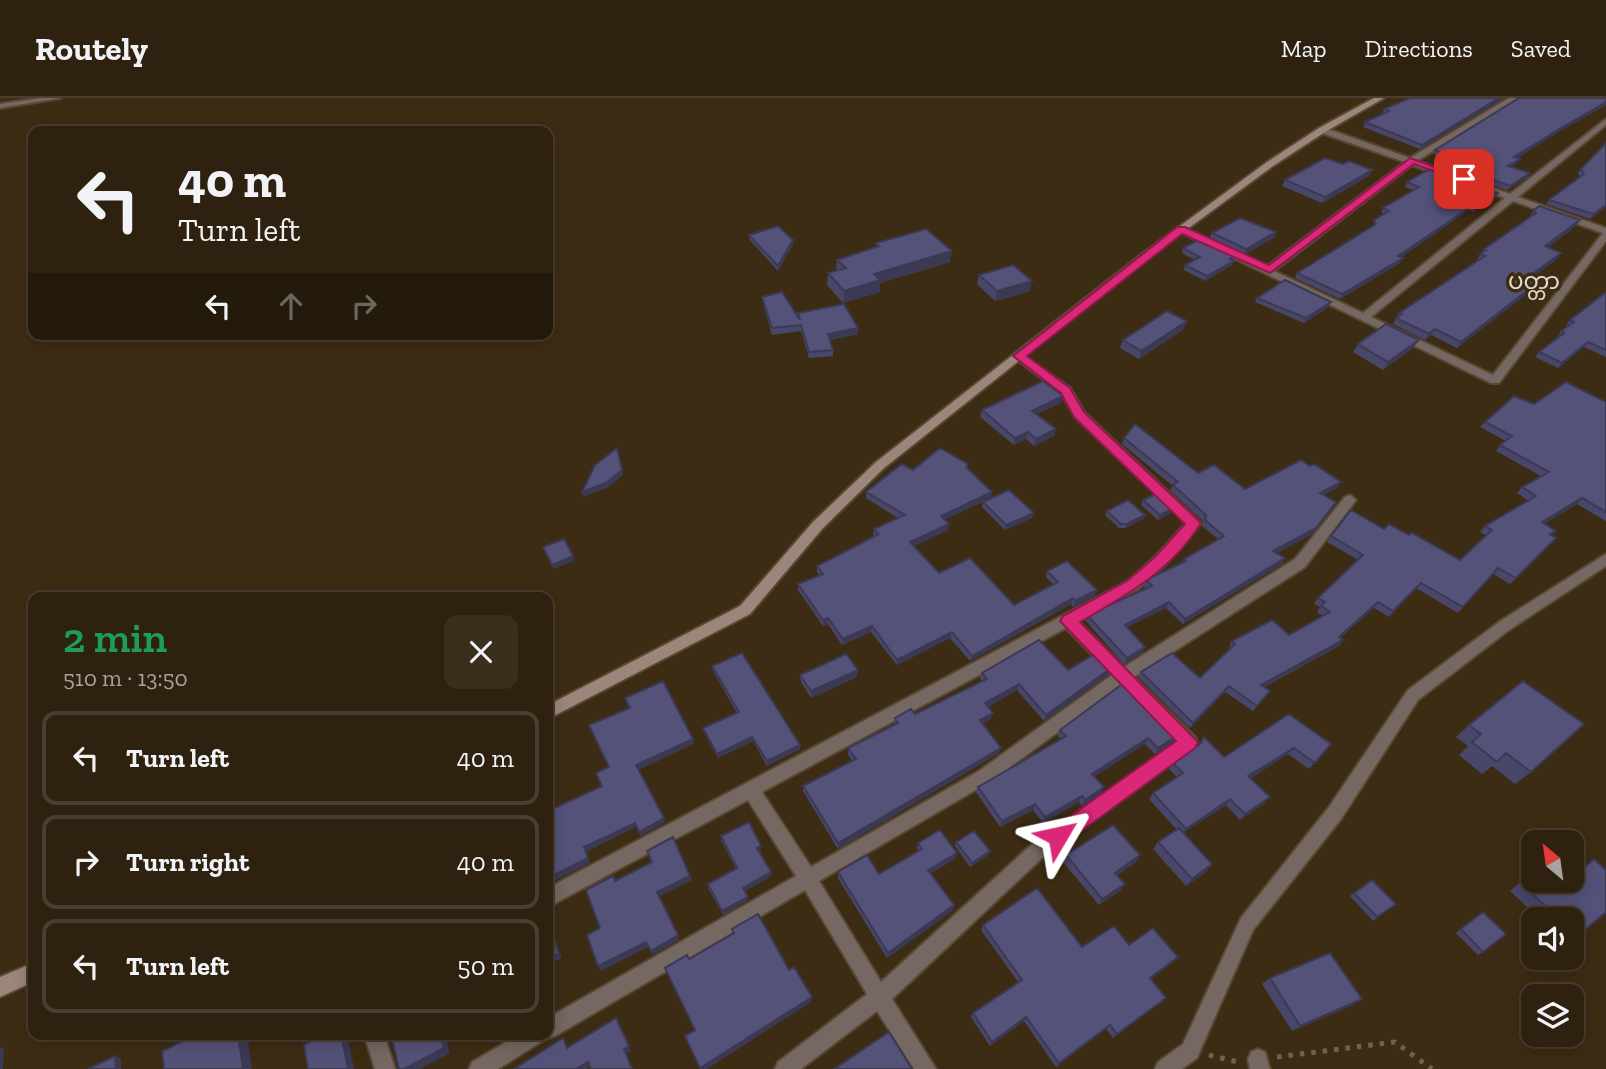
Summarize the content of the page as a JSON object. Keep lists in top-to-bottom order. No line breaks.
{"districts":["ပတ္တာ"],"north":"top left","page":{"header":"Routely","nav":["Map","Directions","Saved"],"turn":["40 m","Turn left"],"heading":["2 min","510 m · 13:50"],"list":[{"name":"Turn left","value":"40 m"},{"name":"Turn right","value":"40 m"},{"name":"Turn left","value":"50 m"}]}}
